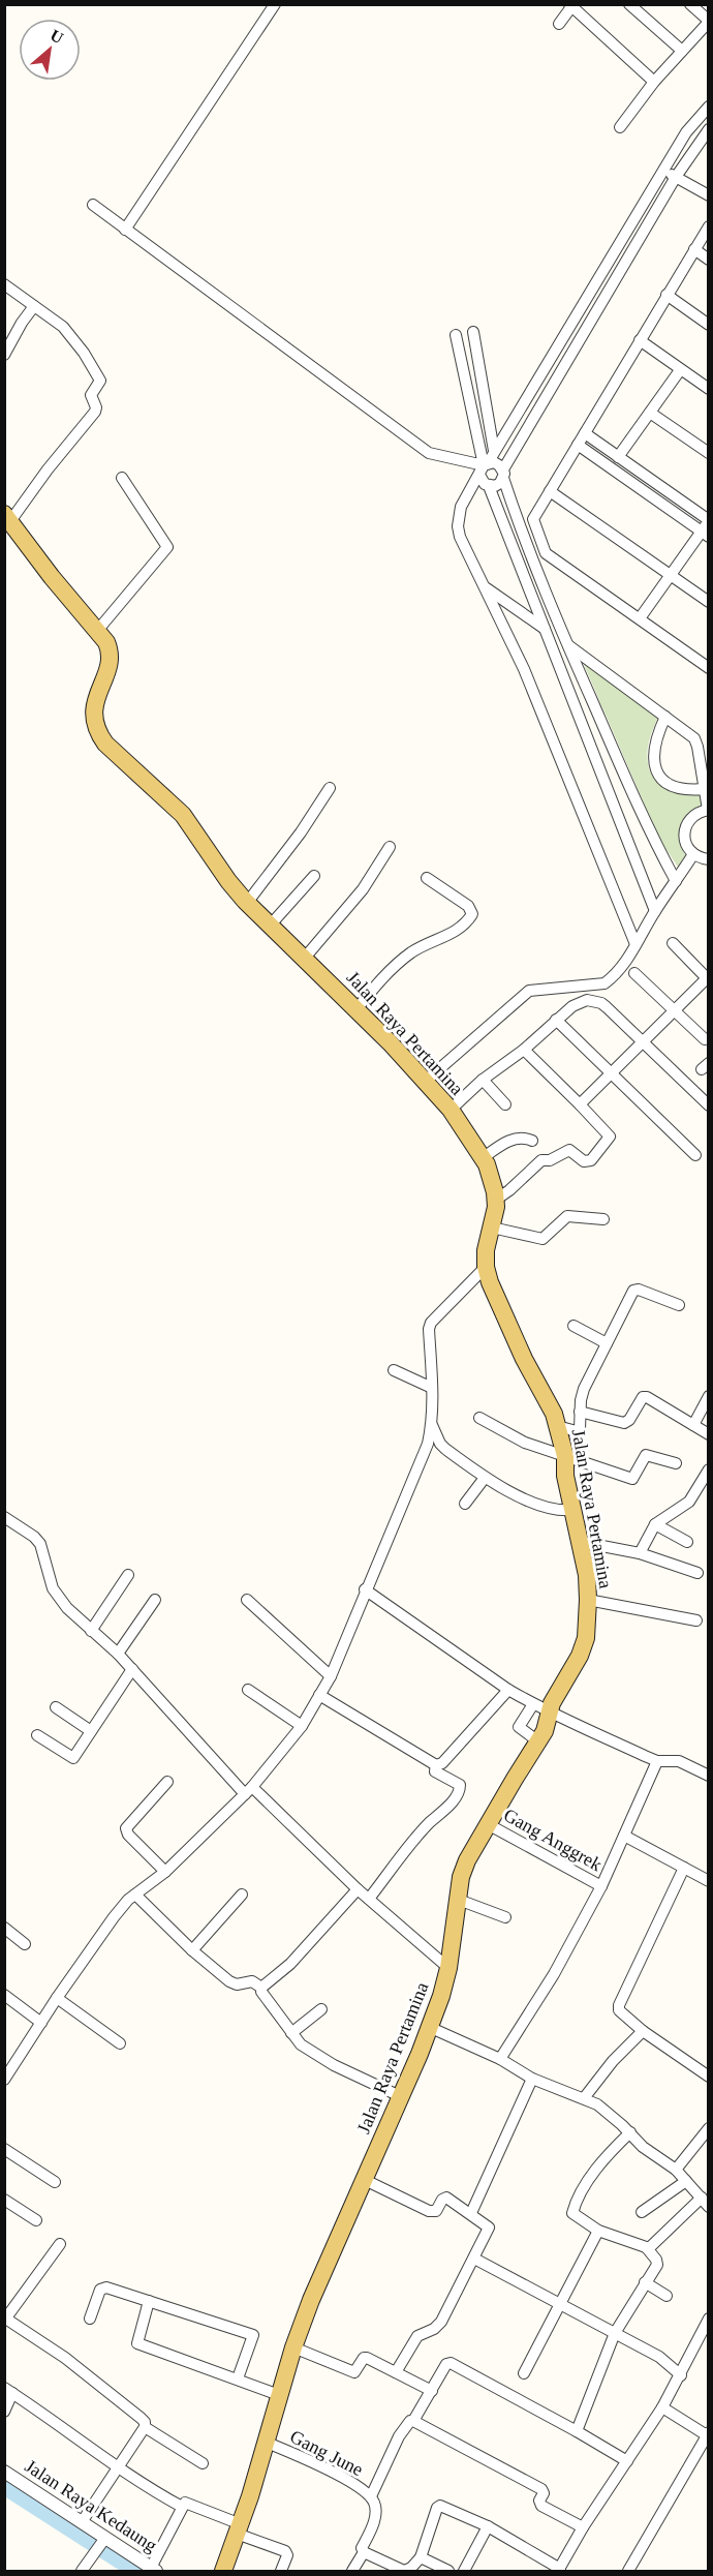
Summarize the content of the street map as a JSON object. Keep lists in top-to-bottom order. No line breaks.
{"streets":{"main road":["Jalan Raya Pertamina"],"street":["Gang Anggrek","Gang June","Jalan Raya Kedaung"]},"crossings":[["Jalan Raya Pertamina","Gang Anggrek"],["Jalan Raya Pertamina","Gang June"]],"north":"top right"}
